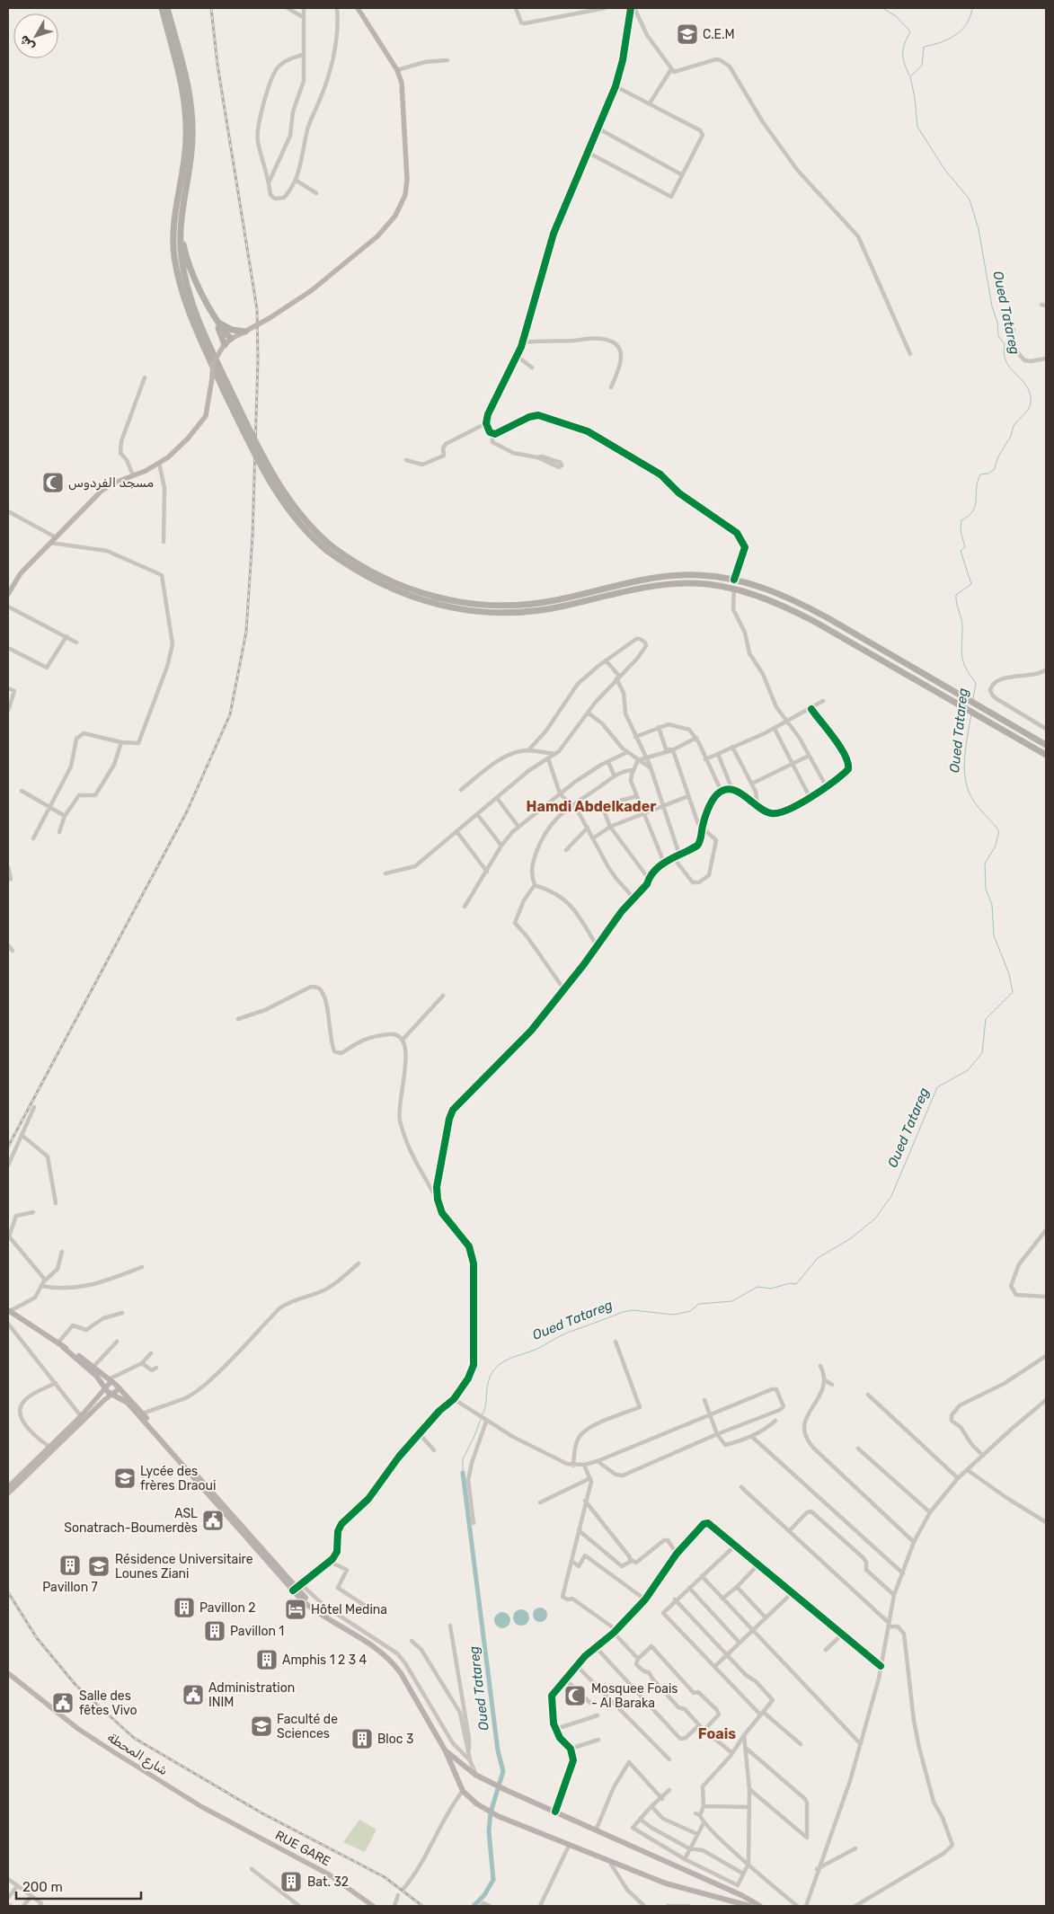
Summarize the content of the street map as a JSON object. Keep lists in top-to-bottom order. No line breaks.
{"streets":{"main road":["شارع المحطة","RUE GARE"]},"crossings":[["شارع المحطة","RUE GARE"]],"districts":["Hamdi Abdelkader","Foais"],"water":["Oued Tatareg"],"places":{"school or university":["C.E.M","Lycée des frères Draoui","Résidence Universitaire Lounes Ziani","Faculté de Sciences"],"mosque":["مسجد الفردوس","Mosquee Foais - Al Baraka"],"public building":["ASL Sonatrach-Boumerdès","Administration INIM","Salle des fêtes Vivo"],"building":["Pavillon 7","Pavillon 2","Pavillon 1","Amphis 1 2 3 4","Bloc 3","Bat. 32"],"hotel":["Hôtel Medina"]},"scale_bar":"200 m","north":"bottom left"}
